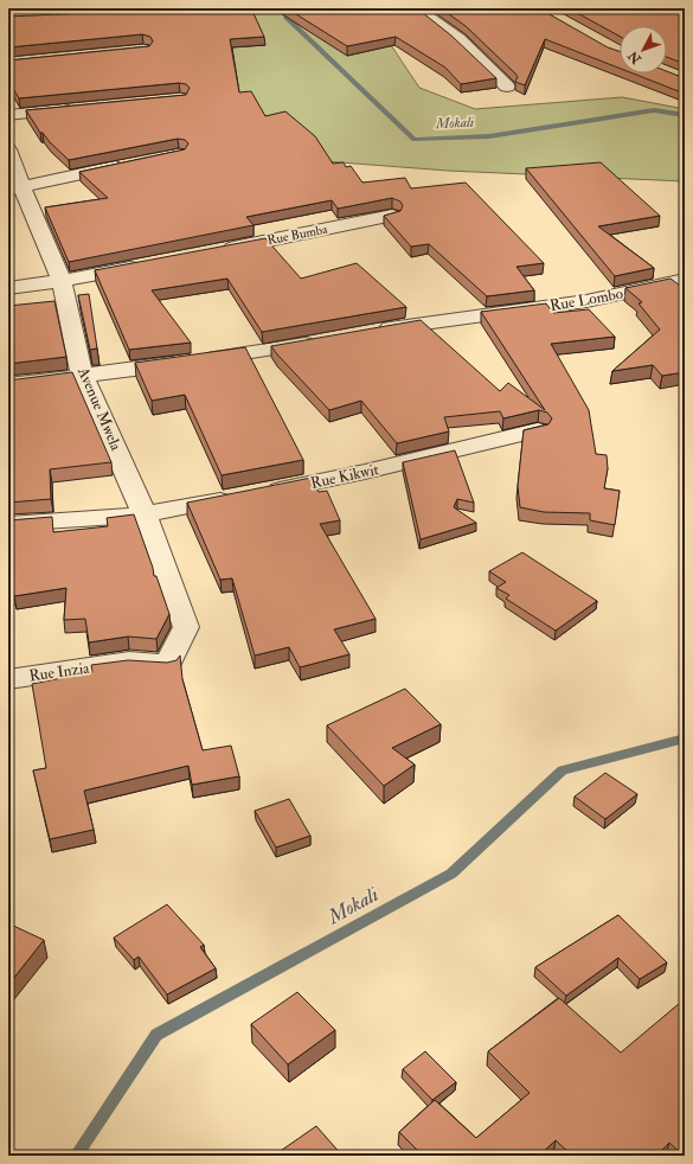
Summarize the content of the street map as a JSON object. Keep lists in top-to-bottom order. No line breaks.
{"streets":{"street":["Rue Bumba","Rue Lombo","Avenue Mwela","Rue Kikwit","Rue Inzia"]},"crossings":[["Avenue Mwela","Rue Kikwit"],["Avenue Mwela","Rue Inzia"]],"water":["Mokali"],"north":"bottom left"}
